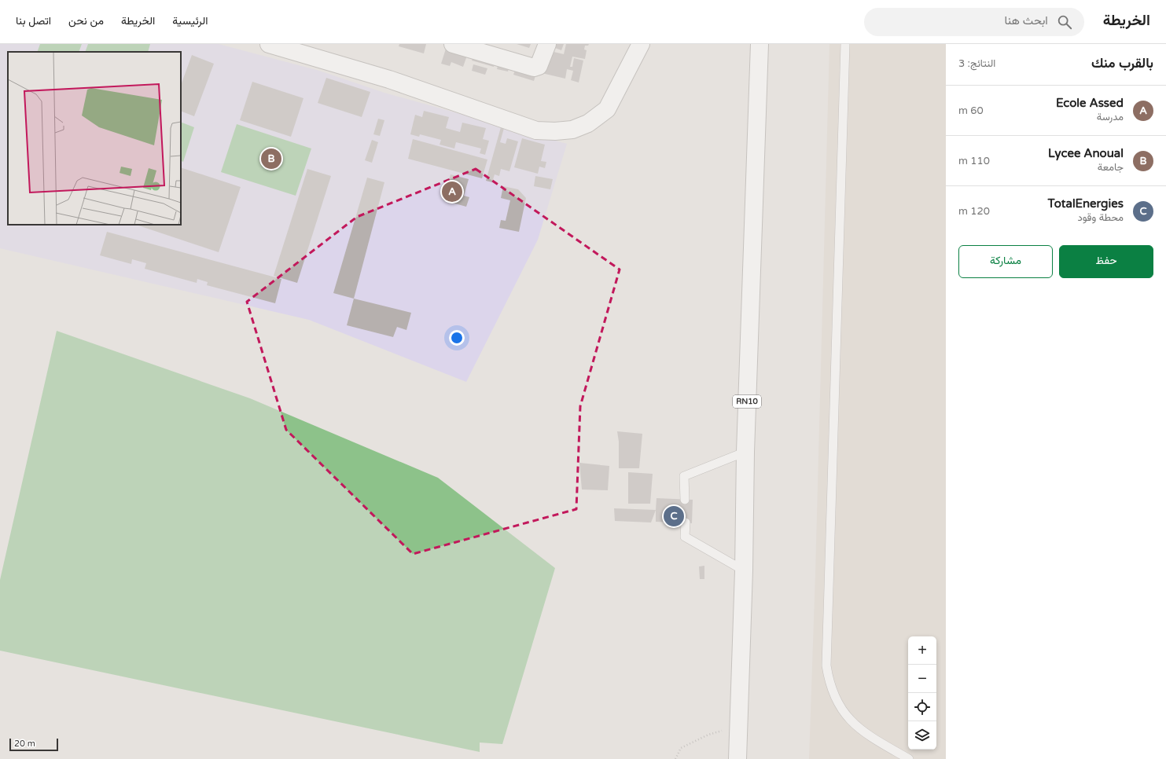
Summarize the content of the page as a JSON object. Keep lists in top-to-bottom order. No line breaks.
{"streets":{"main road":["RN10"]},"scale_bar":"20 m","page":{"header":"الخريطة","search":"ابحث هنا","nav":["الرئيسية","الخريطة","من نحن","اتصل بنا"],"heading":["بالقرب منك","النتائج: 3"],"list":[{"mark":"A","name":"Ecole Assed","note":"مدرسة","value":"60 m"},{"mark":"B","name":"Lycee Anoual","note":"جامعة","value":"110 m"},{"mark":"C","name":"TotalEnergies","note":"محطة وقود","value":"120 m"}],"pins":["B","A","C"],"buttons":["حفظ","مشاركة"],"map_buttons":["+","−"],"scale":"20 m"}}
